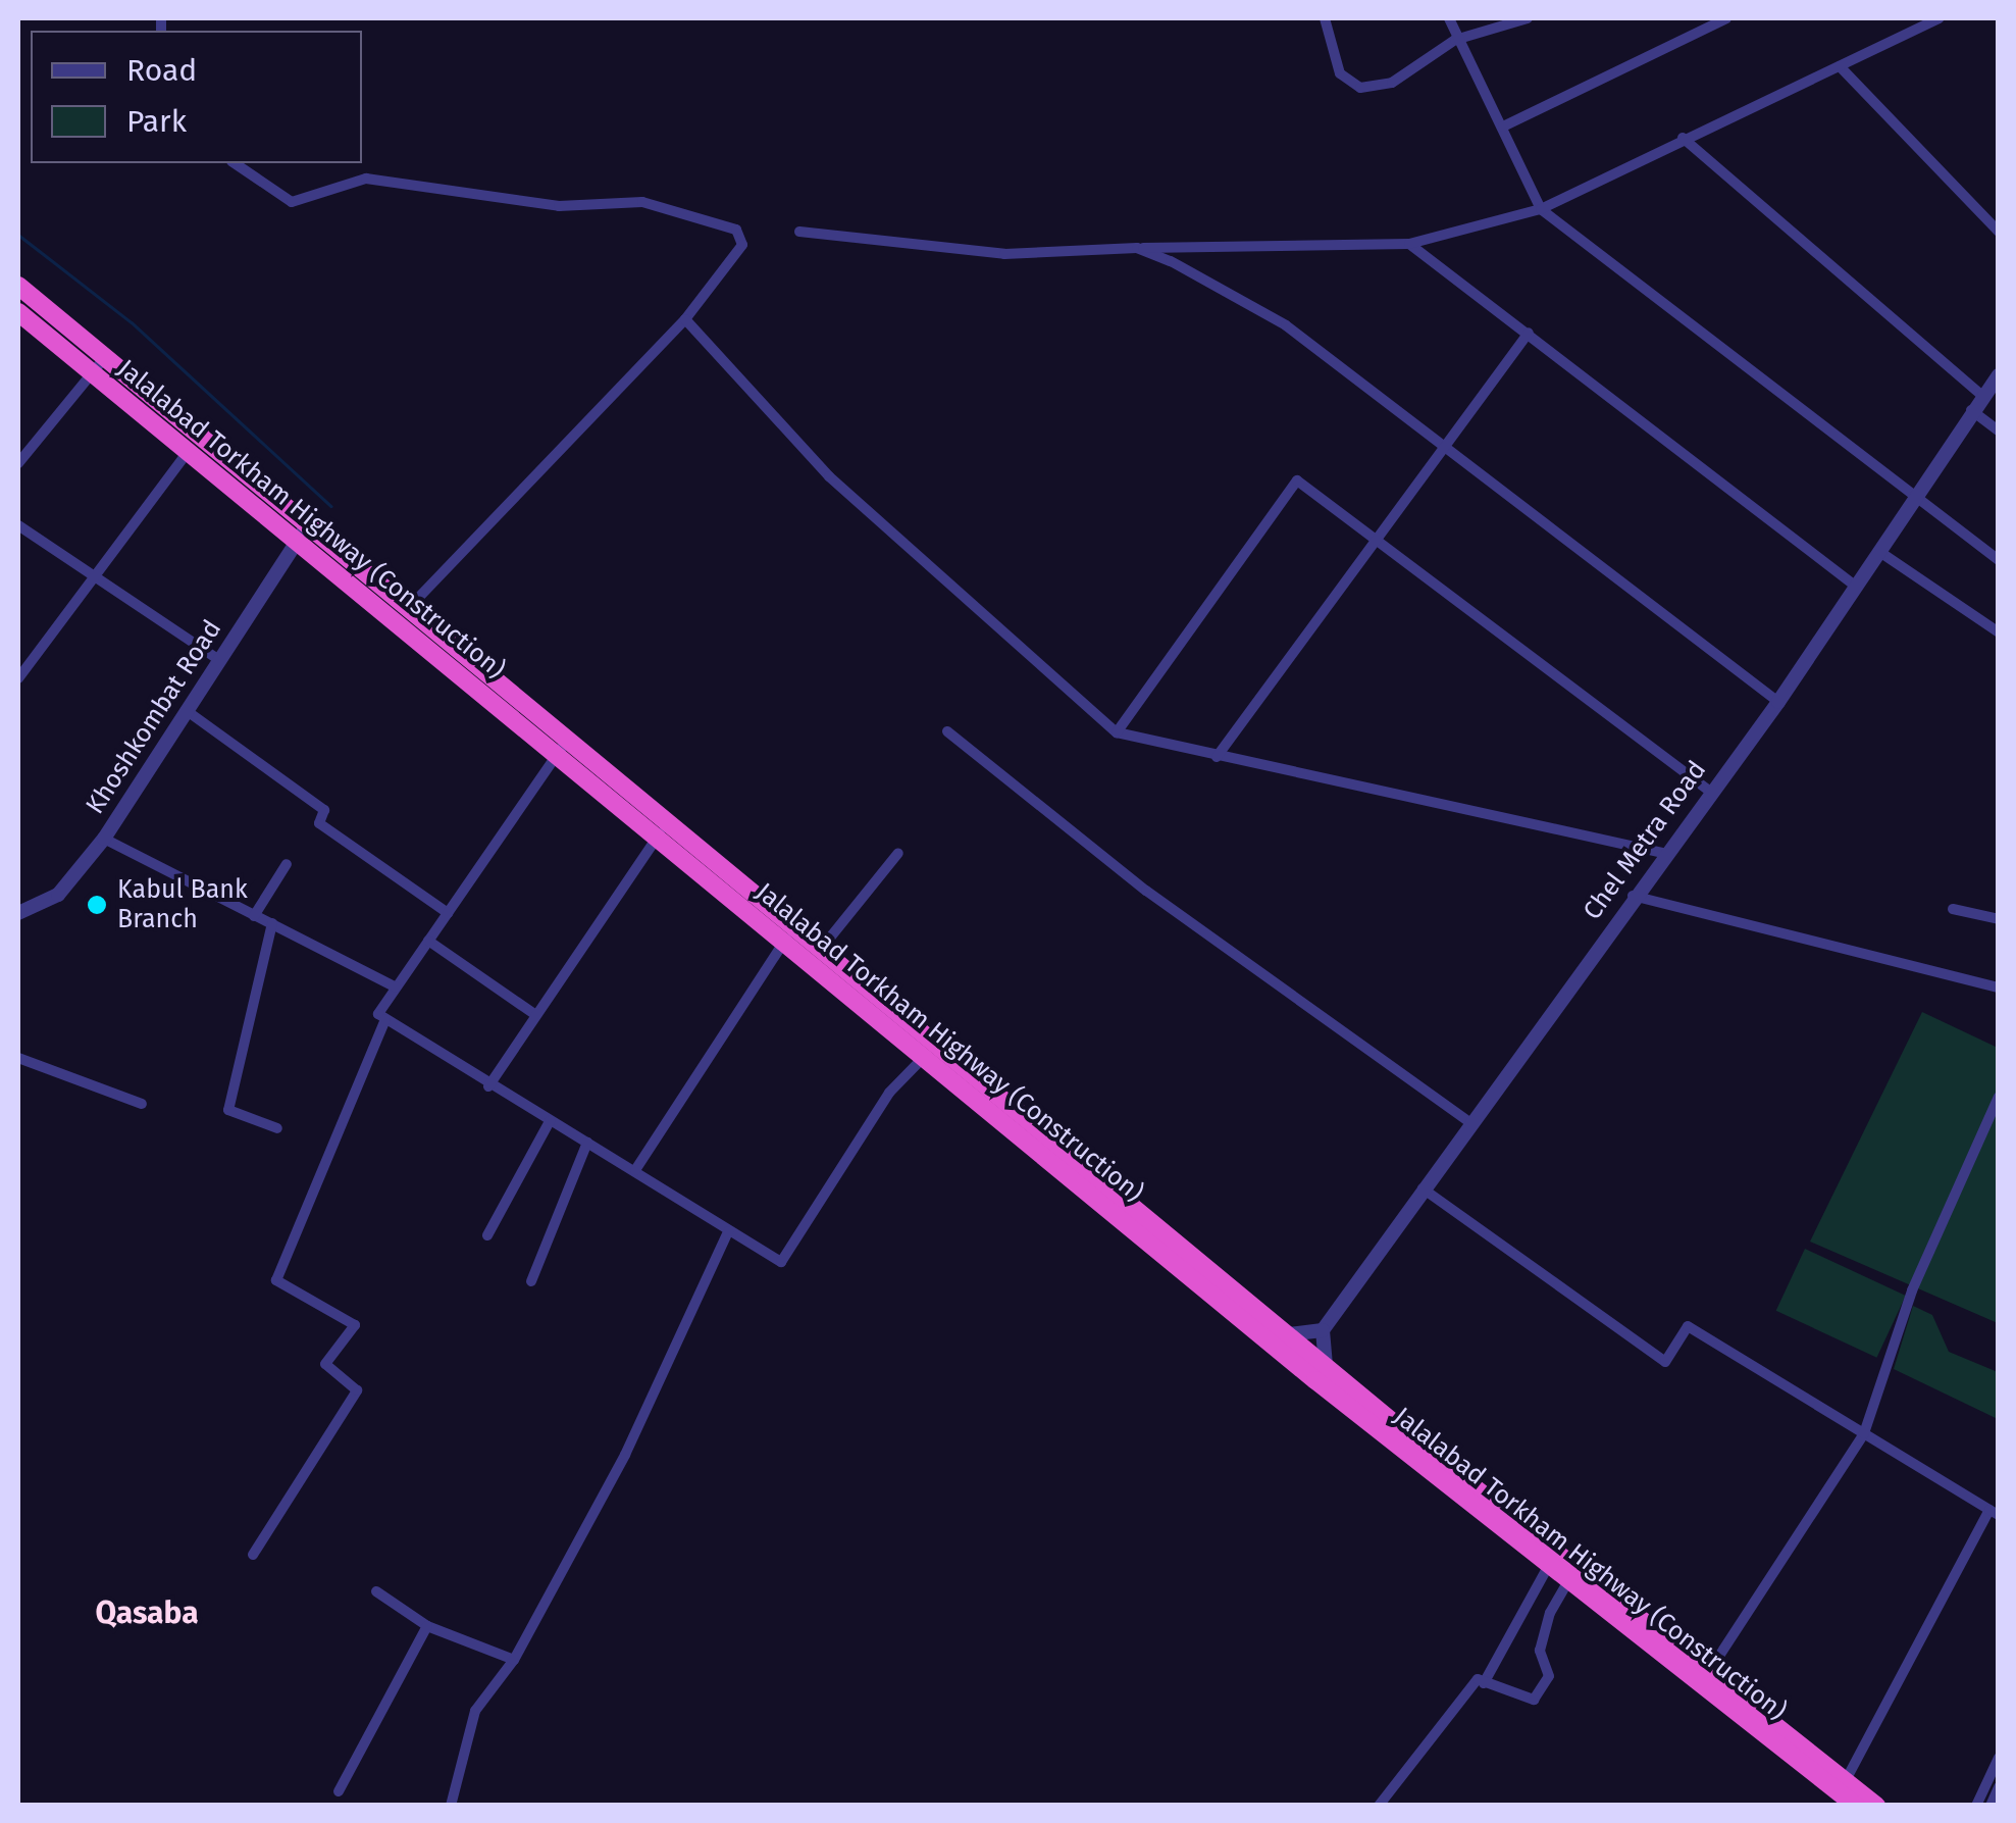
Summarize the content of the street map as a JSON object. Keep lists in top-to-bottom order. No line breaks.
{"streets":{"highway":["Jalalabad Torkham Highway (Construction)"],"street":["Khoshkombat Road","Chel Metra Road"]},"crossings":[["Jalalabad Torkham Highway (Construction)","Khoshkombat Road"]],"districts":["Qasaba"],"places":["Kabul Bank Branch"],"legend":["Road","Park"]}
